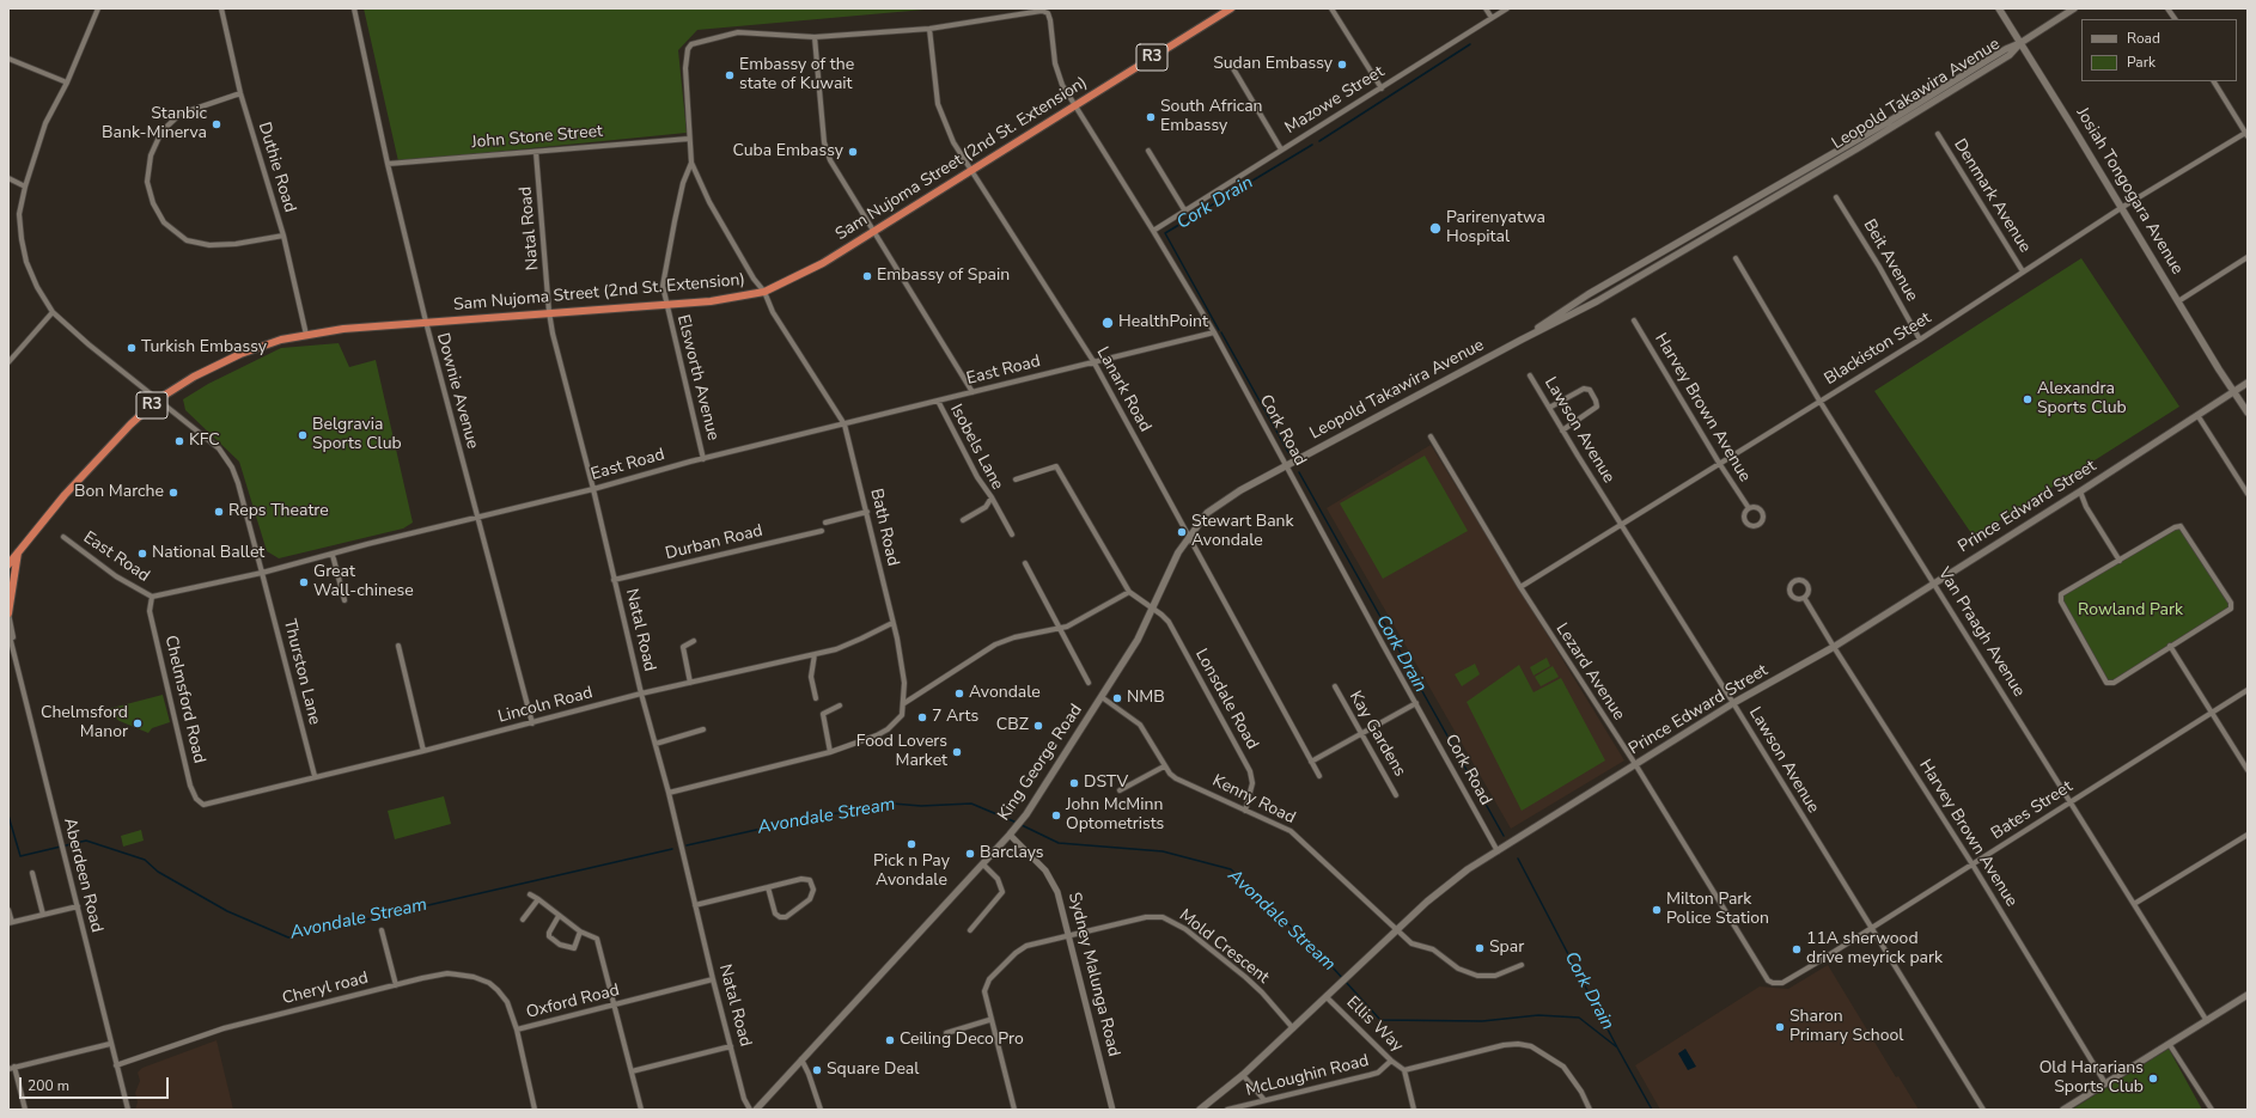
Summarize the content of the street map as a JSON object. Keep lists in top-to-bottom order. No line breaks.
{"streets":{"highway":["R3","Sam Nujoma Street (2nd St. Extension)"],"main road":["Leopold Takawira Avenue","Josiah Tongogara Avenue","Prince Edward Street","King George Road"],"street":["Mazowe Street","John Stone Street","Duthie Road","Denmark Avenue","Natal Road","Beit Avenue","Blackiston Steet","East Road","Elsworth Avenue","Lanark Road","Downie Avenue","Harvey Brown Avenue","Cork Road","Lawson Avenue","Isobels Lane","Bath Road","Durban Road","Van Praagh Avenue","Thurston Lane","Lezard Avenue","Chelmsford Road","Lonsdale Road","Lincoln Road","Kay Gardens","Kenny Road","Bates Street","Aberdeen Road","Mold Crescent","Sydney Malunga Road","Cheryl road","Oxford Road","Ellis Way","McLoughin Road"]},"crossings":[["Leopold Takawira Avenue","Josiah Tongogara Avenue"],["Leopold Takawira Avenue","Cork Road"],["Leopold Takawira Avenue","King George Road"],["Mazowe Street","Cork Road"],["John Stone Street","Natal Road"],["John Stone Street","Downie Avenue"],["John Stone Street","Bath Road"],["Sam Nujoma Street (2nd St. Extension)","Duthie Road"],["Sam Nujoma Street (2nd St. Extension)","Natal Road"],["Sam Nujoma Street (2nd St. Extension)","Elsworth Avenue"],["Sam Nujoma Street (2nd St. Extension)","Lanark Road"],["Sam Nujoma Street (2nd St. Extension)","Downie Avenue"],["Sam Nujoma Street (2nd St. Extension)","Cork Road"],["Sam Nujoma Street (2nd St. Extension)","Bath Road"],["Sam Nujoma Street (2nd St. Extension)","Thurston Lane"],["Josiah Tongogara Avenue","Blackiston Steet"],["Josiah Tongogara Avenue","Prince Edward Street"],["Denmark Avenue","Blackiston Steet"],["Natal Road","East Road"],["Natal Road","Bath Road"],["Natal Road","Durban Road"],["Natal Road","Lincoln Road"],["Natal Road","Oxford Road"],["Beit Avenue","Blackiston Steet"],["Blackiston Steet","Harvey Brown Avenue"],["Blackiston Steet","Lawson Avenue"],["Blackiston Steet","Van Praagh Avenue"],["Blackiston Steet","Lezard Avenue"],["East Road","Elsworth Avenue"],["East Road","Lanark Road"],["East Road","Downie Avenue"],["East Road","Cork Road"],["East Road","Isobels Lane"],["East Road","Bath Road"],["East Road","Thurston Lane"],["East Road","Chelmsford Road"],["Elsworth Avenue","Bath Road"],["Lanark Road","Cork Road"],["Lanark Road","King George Road"],["Downie Avenue","Lincoln Road"],["Harvey Brown Avenue","Prince Edward Street"],["Harvey Brown Avenue","Bates Street"],["Cork Road","Prince Edward Street"],["Cork Road","King George Road"],["Lawson Avenue","Prince Edward Street"],["Lawson Avenue","Bates Street"],["Prince Edward Street","Van Praagh Avenue"],["Prince Edward Street","Lezard Avenue"],["Prince Edward Street","Kenny Road"],["Prince Edward Street","Mold Crescent"],["Prince Edward Street","Ellis Way"],["Bath Road","Lincoln Road"],["Van Praagh Avenue","Bates Street"],["Thurston Lane","Lincoln Road"],["Lezard Avenue","Bates Street"],["Chelmsford Road","Lincoln Road"],["Lonsdale Road","King George Road"],["Lonsdale Road","Kenny Road"],["King George Road","Kenny Road"],["King George Road","Sydney Malunga Road"],["Aberdeen Road","Cheryl road"],["Mold Crescent","Sydney Malunga Road"],["Cheryl road","Oxford Road"],["Ellis Way","McLoughin Road"]],"water":["Cork Drain","Avondale Stream"],"parks":["Rowland Park"],"places":["Sudan Embassy","Embassy of the state of Kuwait","South African Embassy","Stanbic Bank-Minerva","Cuba Embassy","Parirenyatwa Hospital","Embassy of Spain","HealthPoint","Turkish Embassy","Alexandra Sports Club","Belgravia Sports Club","KFC","Bon Marche","Reps Theatre","Stewart Bank Avondale","National Ballet","Great Wall-chinese","Avondale","NMB","7 Arts","Chelmsford Manor","CBZ","Food Lovers Market","DSTV","John McMinn Optometrists","Pick n Pay Avondale","Barclays","Milton Park Police Station","Spar","11A sherwood drive meyrick park","Sharon Primary School","Ceiling Deco Pro","Square Deal","Old Hararians Sports Club"],"legend":["Road","Park"],"scale_bar":"200 m"}
